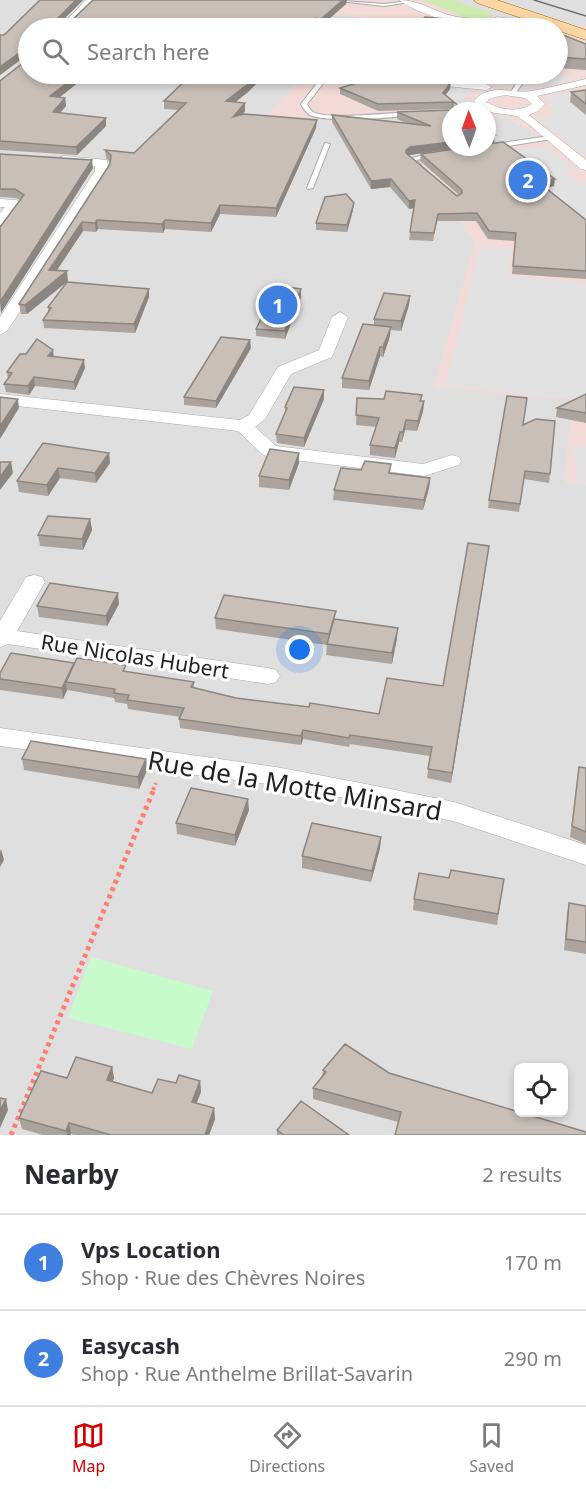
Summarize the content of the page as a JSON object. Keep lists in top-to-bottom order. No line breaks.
{"streets":{"street":["Rue Nicolas Hubert","Rue de la Motte Minsard"]},"north":"top","page":{"search":"Search here","pins":["2","1"],"heading":["Nearby","2 results"],"list":[{"mark":"1","name":"Vps Location","note":"Shop · Rue des Chèvres Noires","value":"170 m"},{"mark":"2","name":"Easycash","note":"Shop · Rue Anthelme Brillat-Savarin","value":"290 m"}],"nav":["Map","Directions","Saved"]}}
